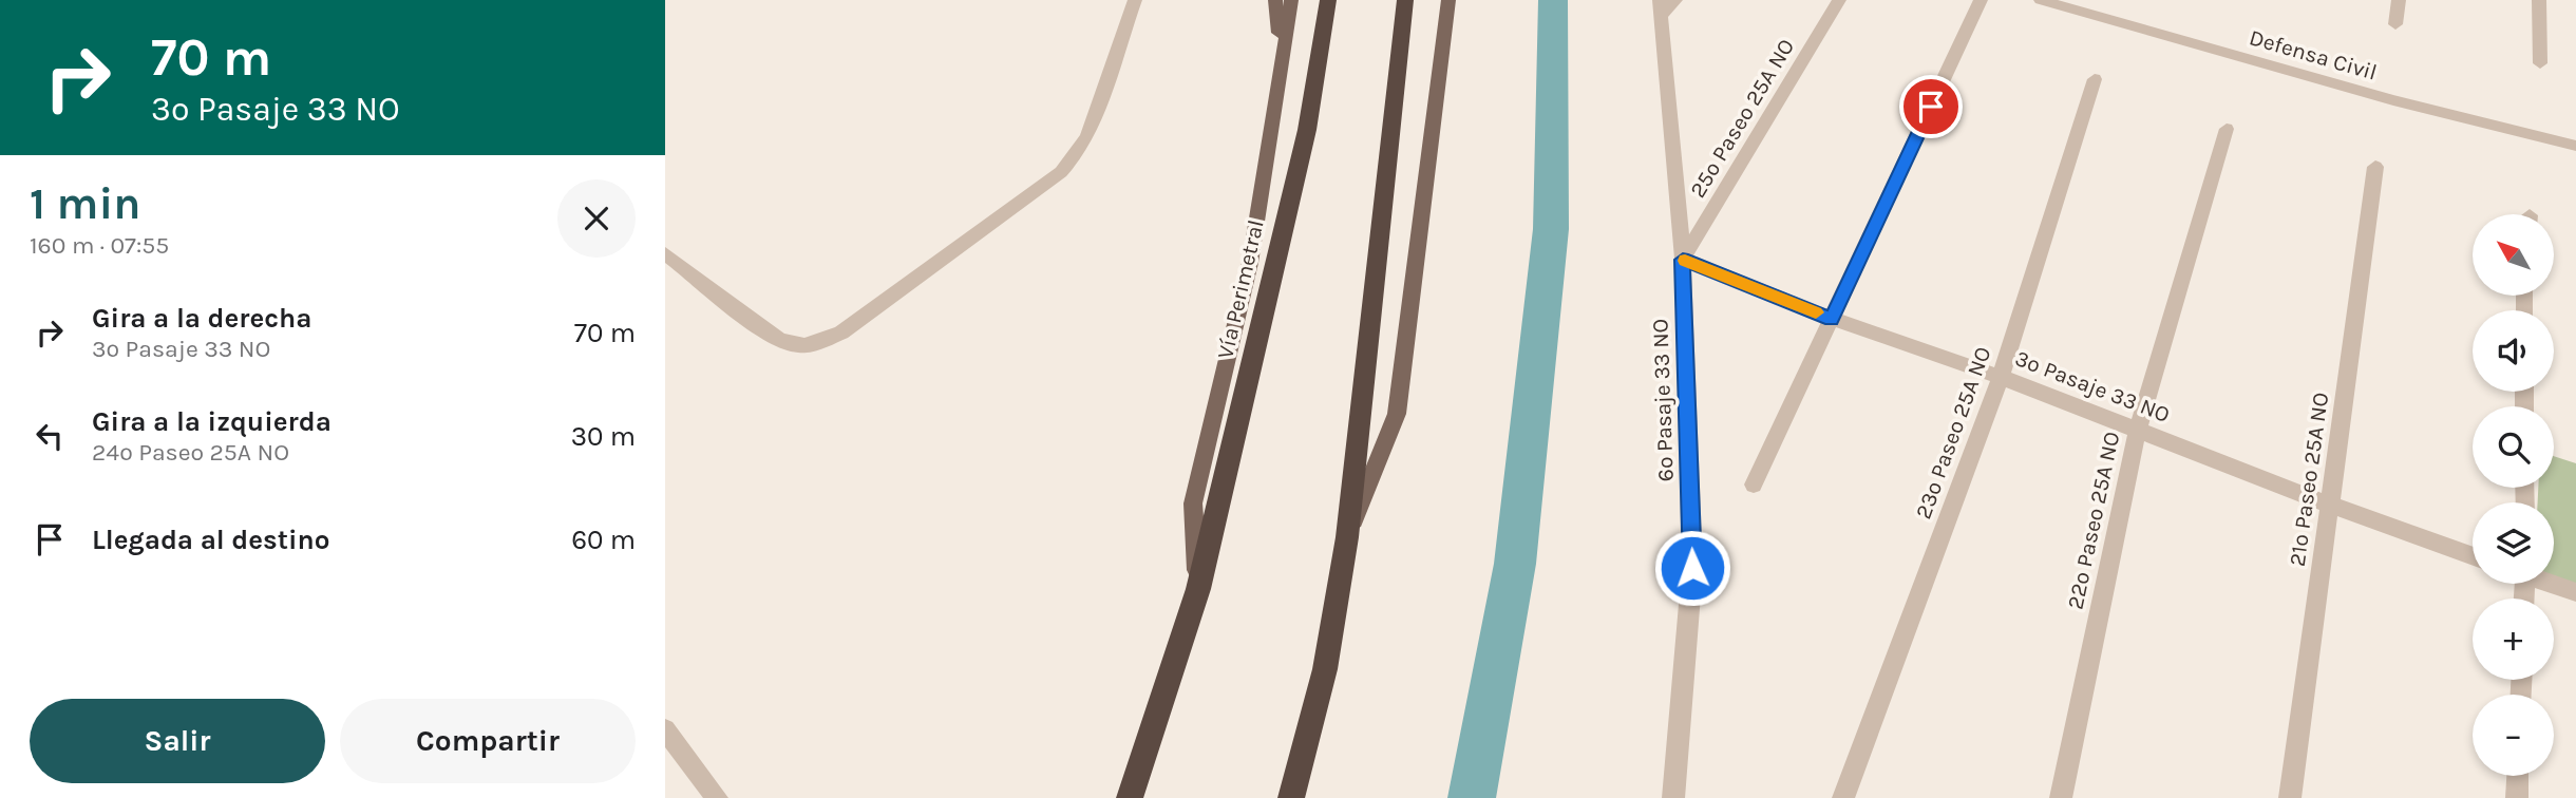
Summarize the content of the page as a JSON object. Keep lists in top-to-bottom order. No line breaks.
{"streets":{"highway":["Vía Perimetral"],"street":["Defensa Civil","25º Paseo 25A NO","3º Pasaje 33 NO","6º Pasaje 33 NO","23º Paseo 25A NO","21º Paseo 25A NO","22º Paseo 25A NO"]},"crossings":[["25º Paseo 25A NO","3º Pasaje 33 NO"],["25º Paseo 25A NO","6º Pasaje 33 NO"],["3º Pasaje 33 NO","6º Pasaje 33 NO"],["3º Pasaje 33 NO","23º Paseo 25A NO"],["3º Pasaje 33 NO","21º Paseo 25A NO"],["3º Pasaje 33 NO","22º Paseo 25A NO"]],"north":"top left","page":{"turn":["70 m","3º Pasaje 33 NO"],"heading":["1 min","160 m · 07:55"],"map_buttons":["+","−"],"list":[{"name":"Gira a la derecha","note":"3º Pasaje 33 NO","value":"70 m"},{"name":"Gira a la izquierda","note":"24º Paseo 25A NO","value":"30 m"},{"name":"Llegada al destino","value":"60 m"}],"buttons":["Salir","Compartir"]}}
